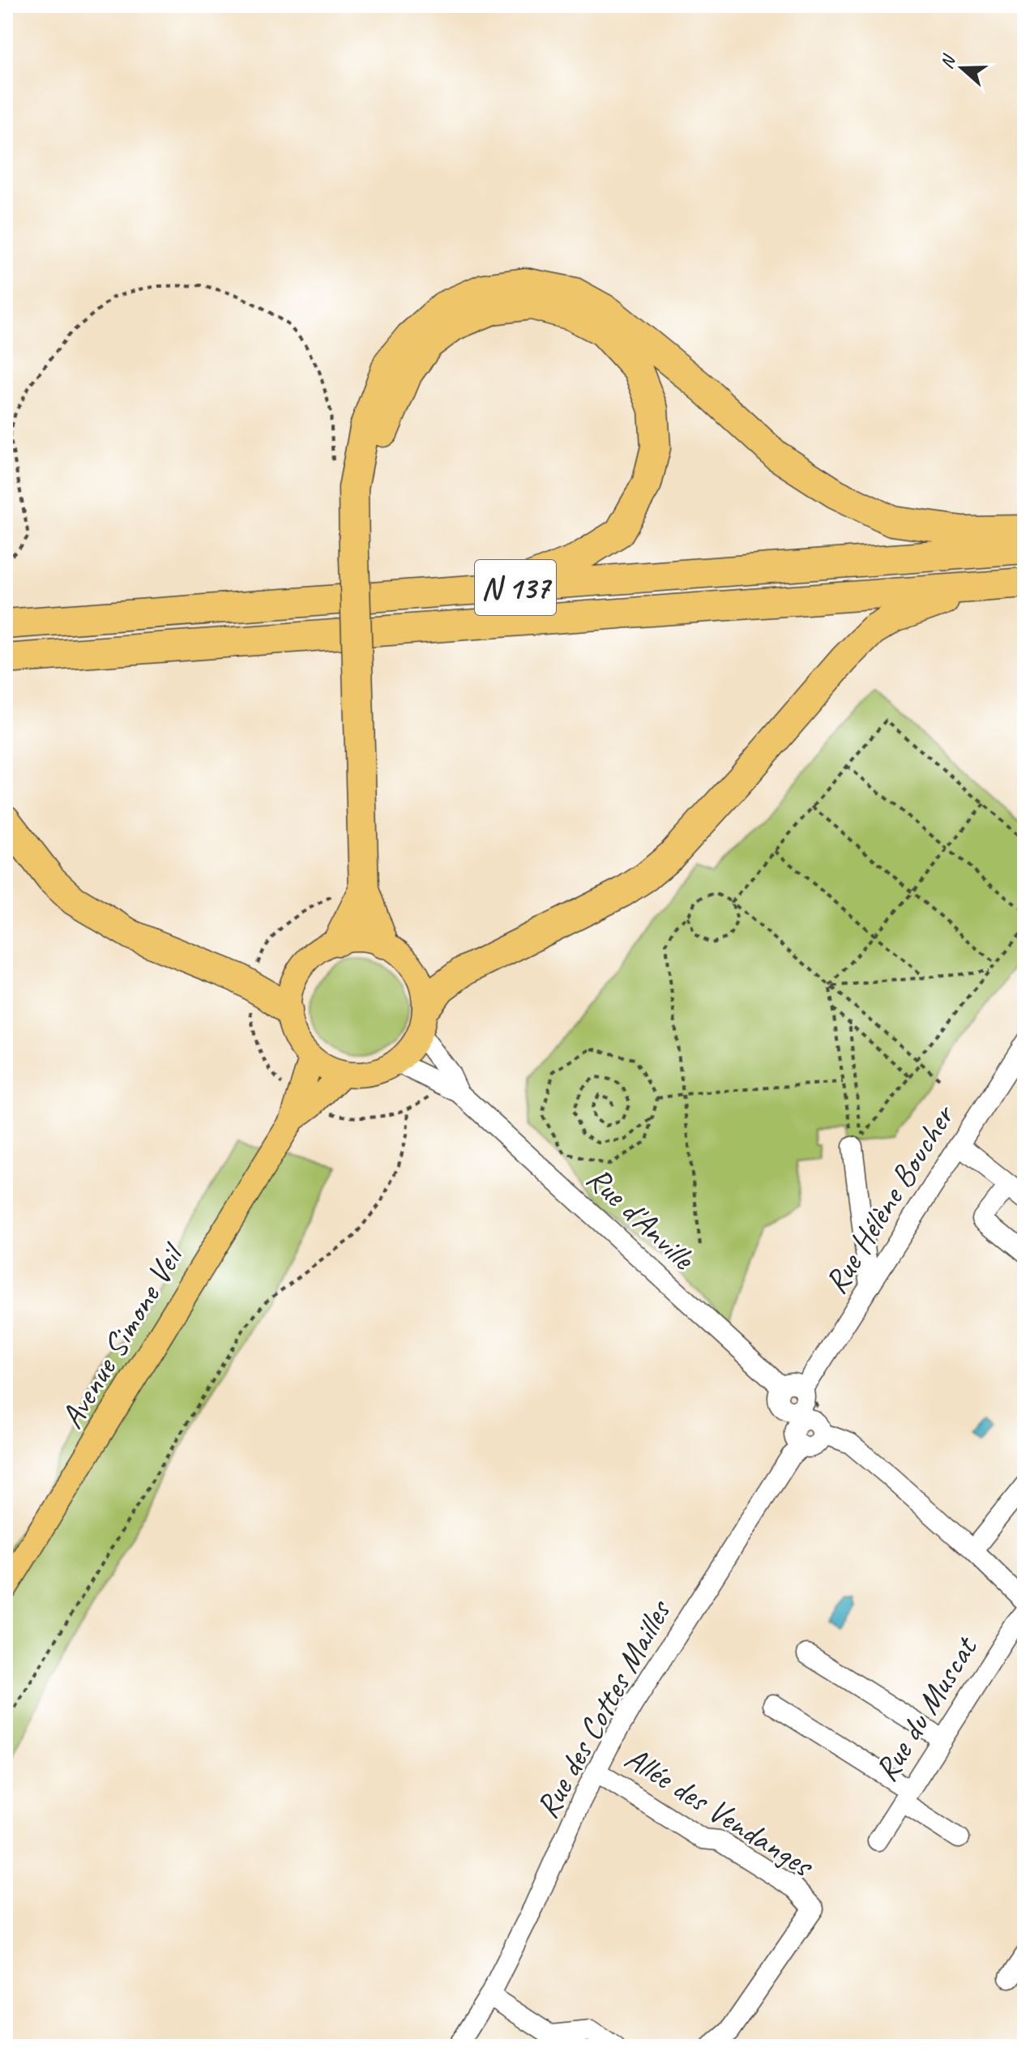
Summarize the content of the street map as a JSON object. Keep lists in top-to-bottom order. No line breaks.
{"streets":{"highway":["N 137"],"main road":["Avenue Simone Veil"],"street":["Rue Hélène Boucher","Rue d'Anville","Rue des Cottes Mailles","Rue du Muscat","Allée des Vendanges"]},"crossings":[["Rue Hélène Boucher","Rue d'Anville"],["Rue d'Anville","Avenue Simone Veil"],["Rue des Cottes Mailles","Allée des Vendanges"]],"north":"left"}
